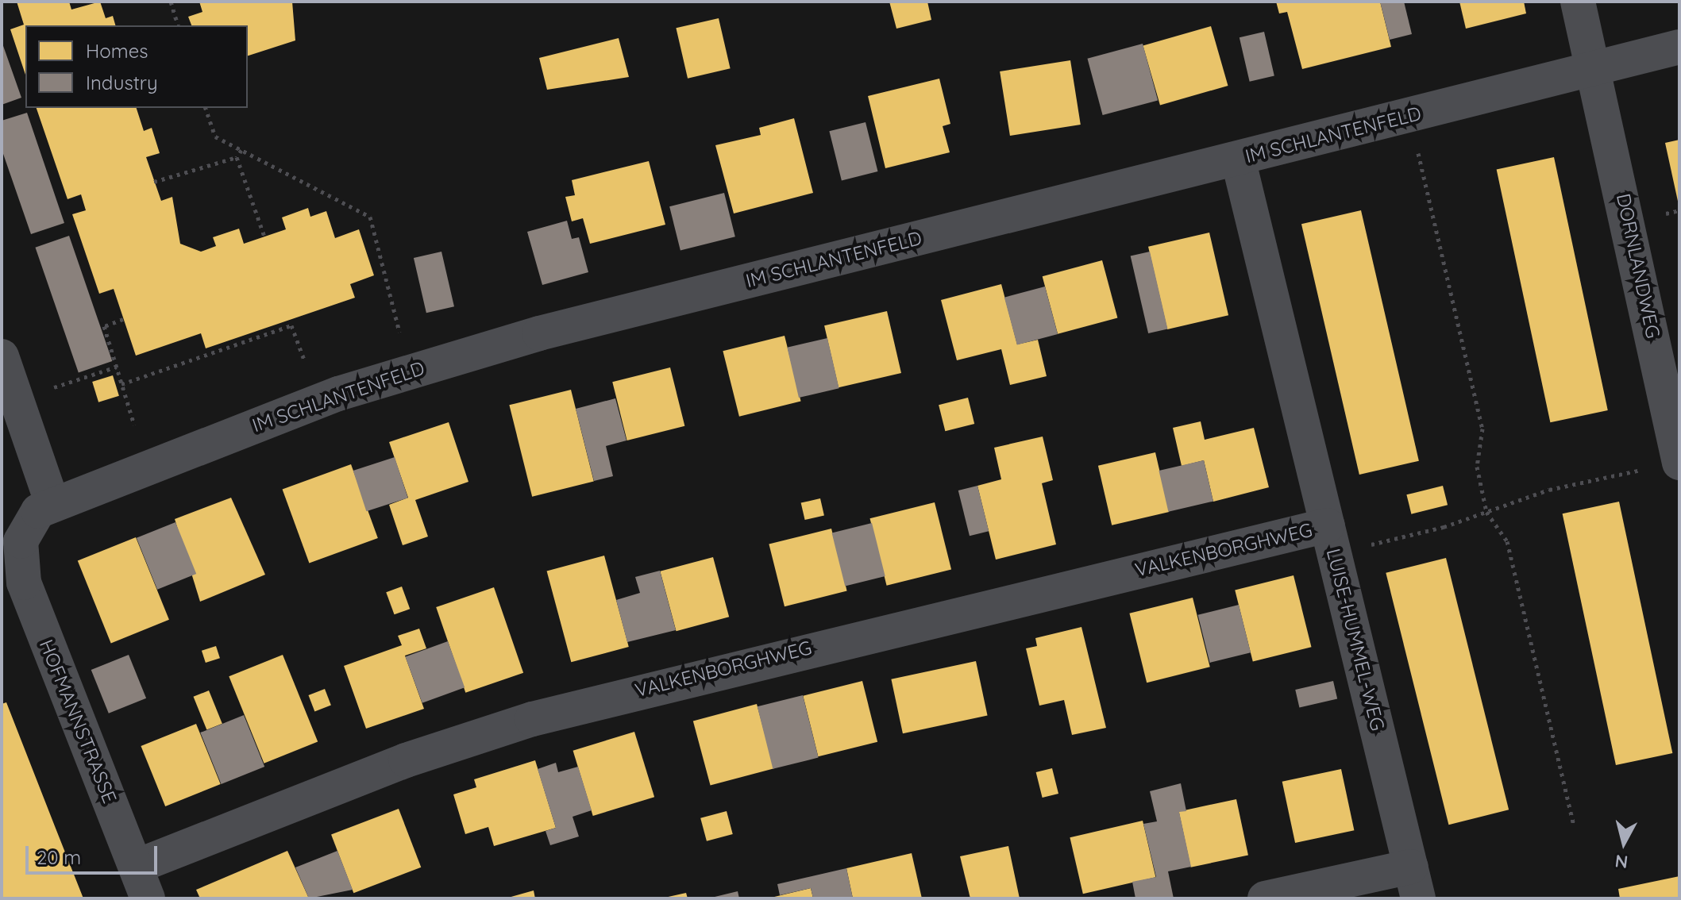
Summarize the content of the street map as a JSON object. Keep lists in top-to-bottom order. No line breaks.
{"streets":{"street":["IM SCHLANTENFELD","DORNLANDWEG","VALKENBORGHWEG","LUISE-HUMMEL-WEG","HOFMANNSTRASSE"]},"crossings":[["IM SCHLANTENFELD","DORNLANDWEG"],["IM SCHLANTENFELD","LUISE-HUMMEL-WEG"],["IM SCHLANTENFELD","HOFMANNSTRASSE"],["VALKENBORGHWEG","LUISE-HUMMEL-WEG"],["VALKENBORGHWEG","HOFMANNSTRASSE"]],"legend":["Homes","Industry"],"scale_bar":"20 m","north":"bottom"}
